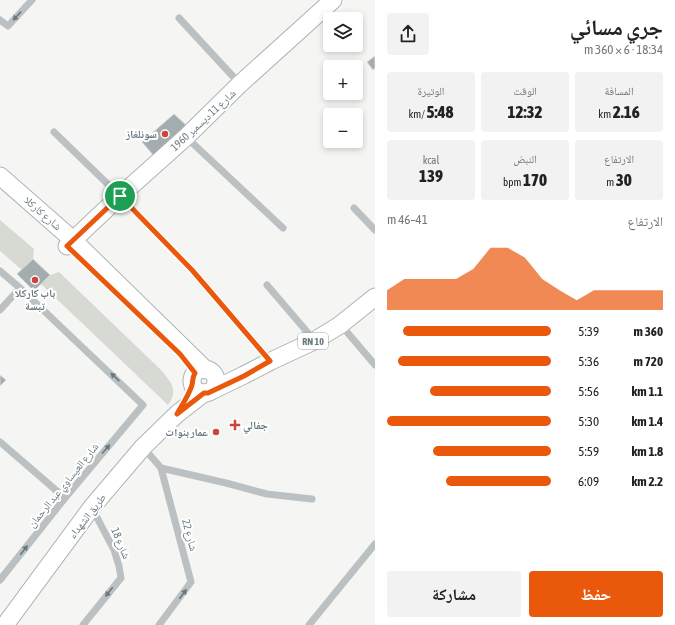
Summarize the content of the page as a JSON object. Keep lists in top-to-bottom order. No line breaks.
{"streets":{"main road":["شارع 11 ديسمبر 1960","شارع كاركلا","RN 10","طريق الشهداء"],"street":["شارع العيساوي عبد الرحمان","شارع 22","شارع 18"]},"crossings":[["شارع 11 ديسمبر 1960","شارع كاركلا"],["شارع كاركلا","RN 10"],["شارع كاركلا","طريق الشهداء"],["RN 10","طريق الشهداء"],["طريق الشهداء","شارع 22"],["طريق الشهداء","شارع 18"]],"one_way":["شارع 22","شارع 18"],"places":{"other":["سونلغاز","باب كاركلا تبسة","عمار بنوات"],"health":["جفالي"]},"page":{"heading":["جري مسائي","18:34 · 6 × 360 m"],"map_buttons":["+","−"],"stats":[["المسافة","2.16 km"],["الوقت","12:32"],["الوتيرة","5:48 /km"],["الارتفاع","30 m"],["النبض","170 bpm"],["kcal","139"]],"chart":["الارتفاع","41–46 m"],"list":[{"name":"360 m","note":"5:39"},{"name":"720 m","note":"5:36"},{"name":"1.1 km","note":"5:56"},{"name":"1.4 km","note":"5:30"},{"name":"1.8 km","note":"5:59"},{"name":"2.2 km","note":"6:09"}],"buttons":["حفظ","مشاركة"]}}
